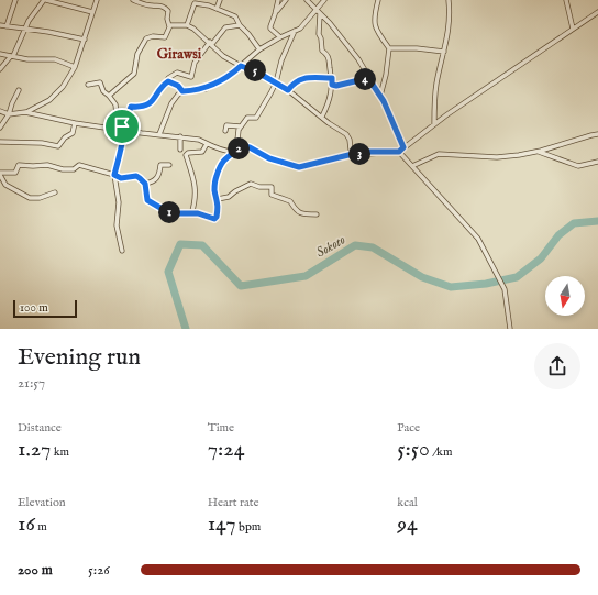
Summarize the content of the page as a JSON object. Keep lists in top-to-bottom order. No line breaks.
{"districts":["Girawsi"],"water":["Sokoto"],"scale_bar":"100 m","north":"bottom","page":{"pins":["5","4","2","3","1"],"scale":"100 m","heading":["Evening run","21:57"],"stats":[["Distance","1.27 km"],["Time","7:24"],["Pace","5:50 /km"],["Elevation","16 m"],["Heart rate","147 bpm"],["kcal","94"]],"list":[{"name":"200 m","note":"5:26"}]}}
